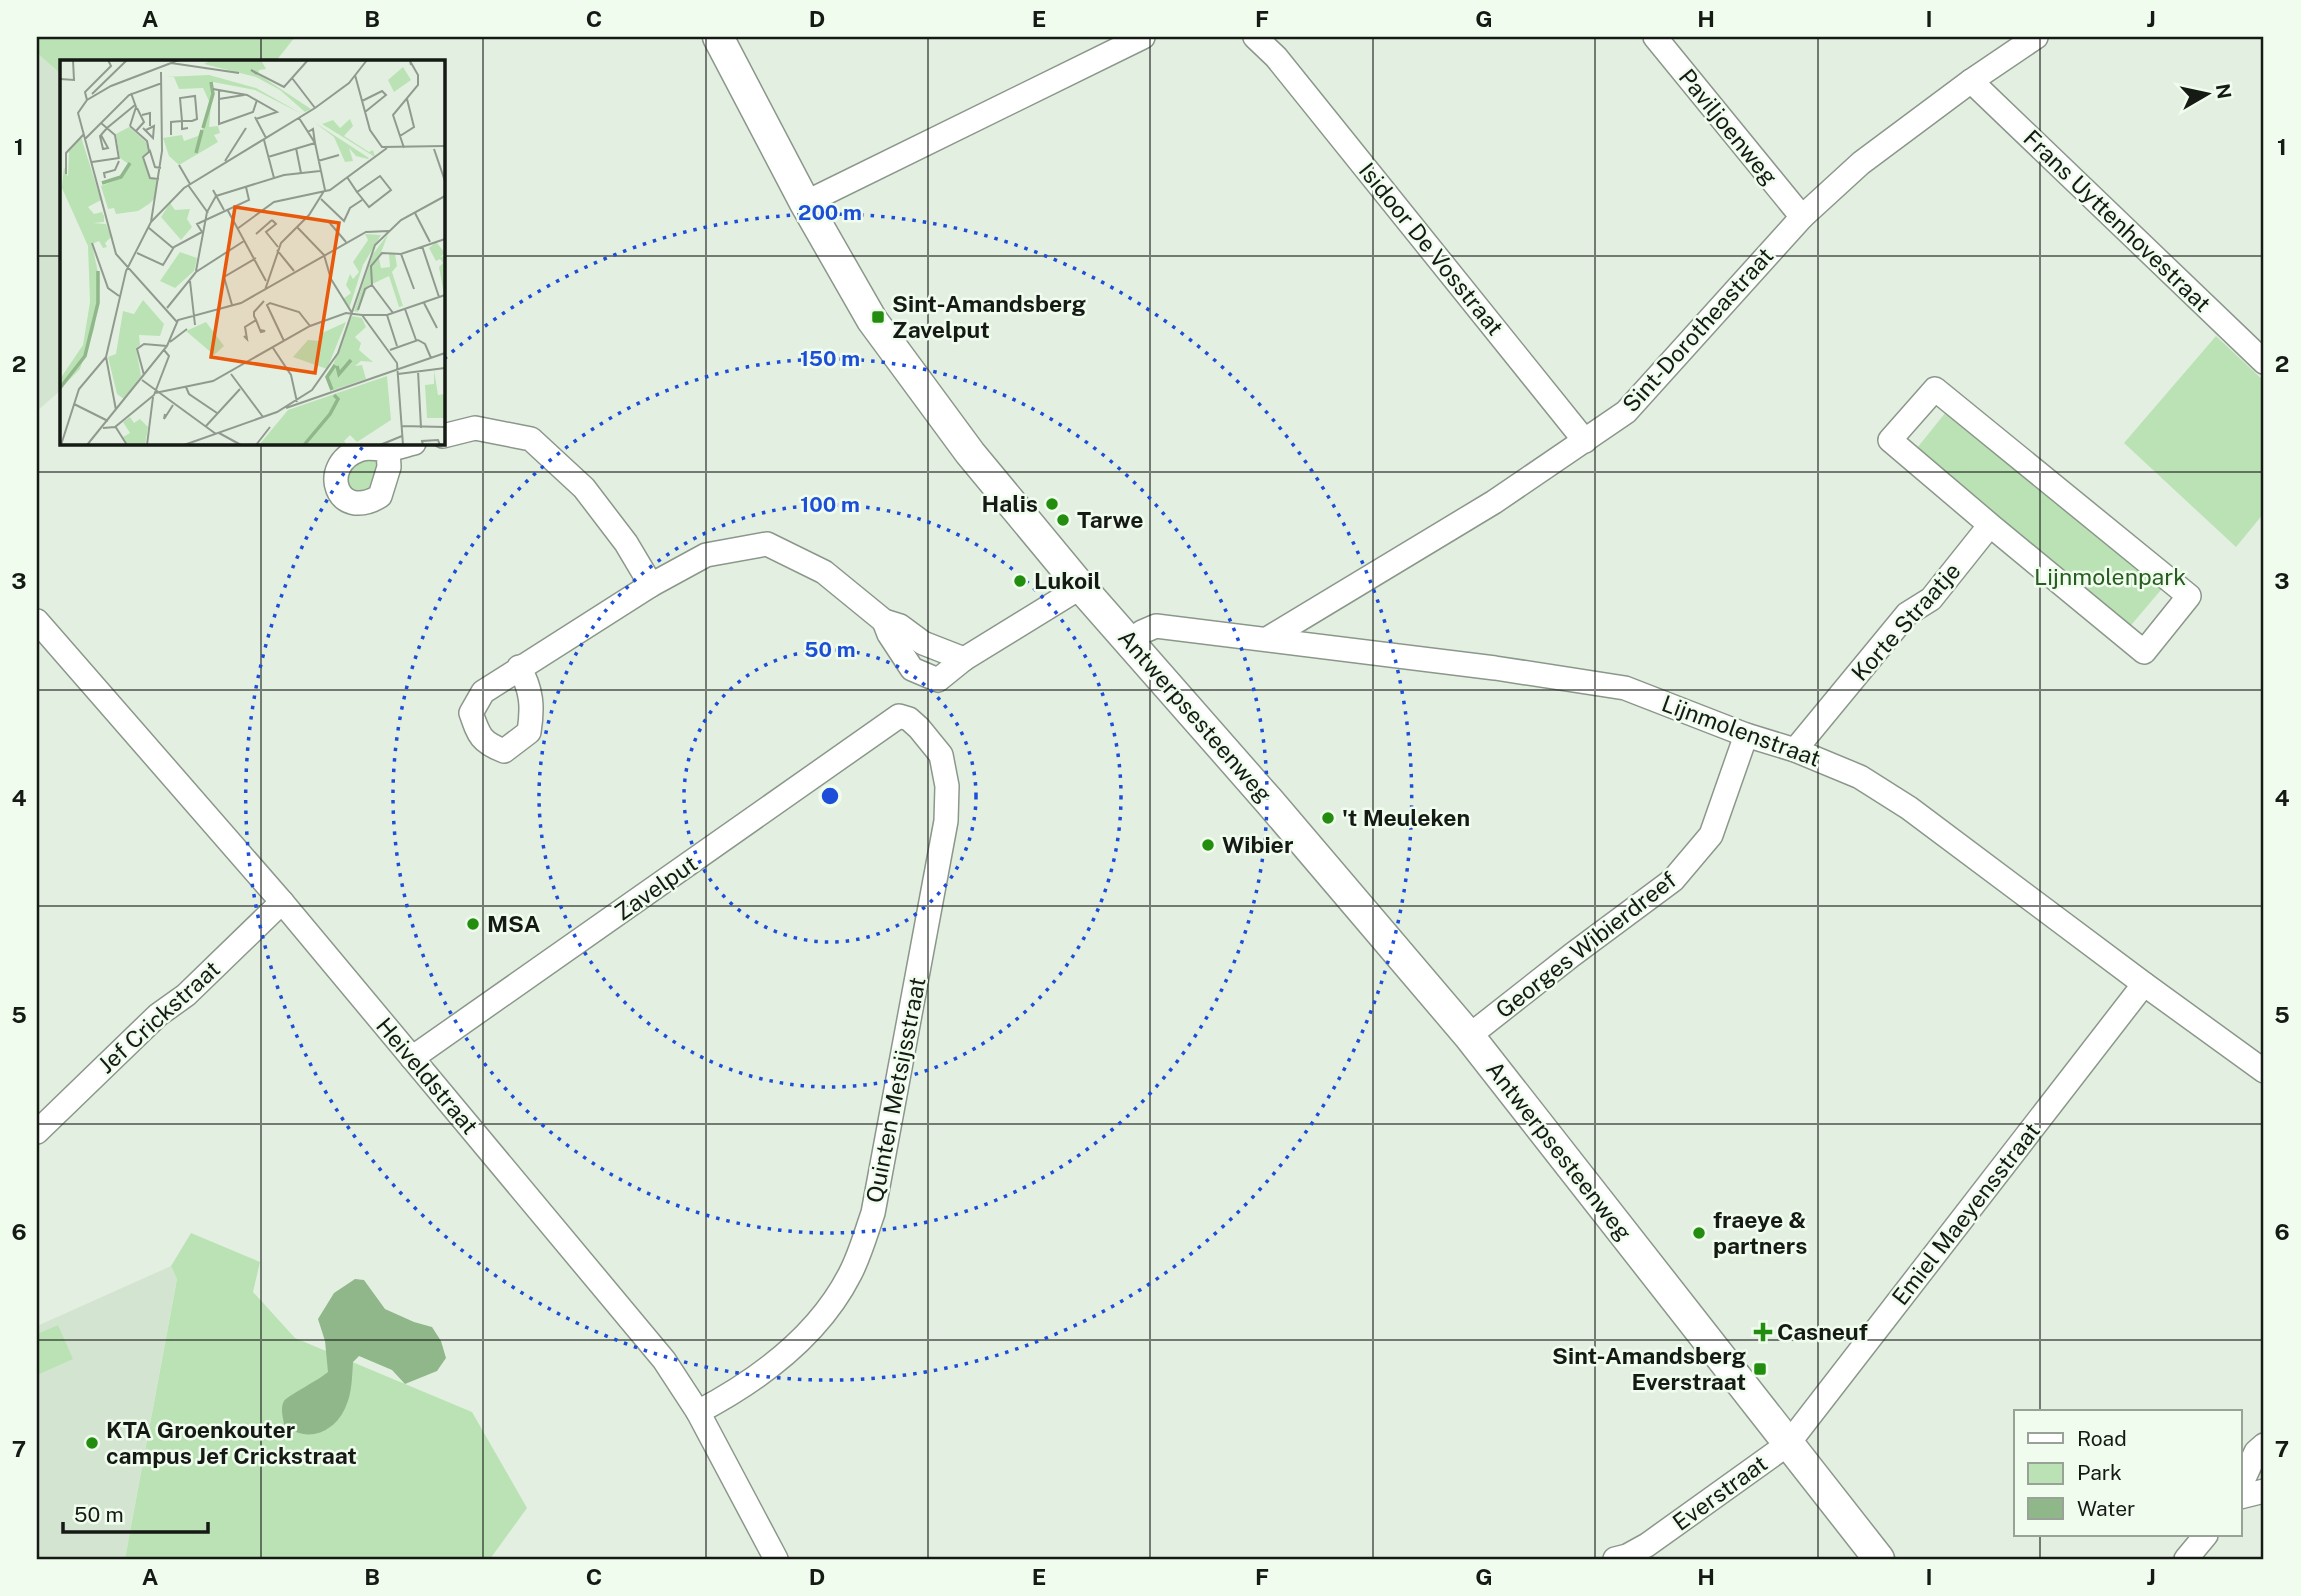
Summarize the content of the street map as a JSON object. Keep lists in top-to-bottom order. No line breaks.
{"streets":{"main road":["Antwerpsesteenweg"],"street":["Paviljoenweg","Frans Uyttenhovestraat","Isidoor De Vosstraat","Sint-Dorotheastraat","Korte Straatje","Lijnmolenstraat","Zavelput","Georges Wibierdreef","Jef Crickstraat","Heiveldstraat","Quinten Metsijsstraat","Emiel Maeyensstraat","Everstraat"]},"crossings":[["Paviljoenweg","Sint-Dorotheastraat"],["Frans Uyttenhovestraat","Sint-Dorotheastraat"],["Isidoor De Vosstraat","Sint-Dorotheastraat"],["Sint-Dorotheastraat","Lijnmolenstraat"],["Korte Straatje","Lijnmolenstraat"],["Antwerpsesteenweg","Lijnmolenstraat"],["Antwerpsesteenweg","Georges Wibierdreef"],["Antwerpsesteenweg","Emiel Maeyensstraat"],["Antwerpsesteenweg","Everstraat"],["Lijnmolenstraat","Georges Wibierdreef"],["Lijnmolenstraat","Emiel Maeyensstraat"],["Zavelput","Heiveldstraat"],["Zavelput","Quinten Metsijsstraat"],["Jef Crickstraat","Heiveldstraat"],["Heiveldstraat","Quinten Metsijsstraat"],["Emiel Maeyensstraat","Everstraat"]],"parks":["Lijnmolenpark"],"places":{"transit":["Sint-Amandsberg Zavelput","Sint-Amandsberg Everstraat"],"other":["Halis","Tarwe","Lukoil","'t Meuleken","Wibier","MSA","fraeye & partners","KTA Groenkouter campus Jef Crickstraat"],"health":["Casneuf"]},"legend":["Road","Park","Water"],"scale_bar":"50 m","north":"right","grid":{"columns":["A","B","C","D","E","F","G","H","I","J"],"rows":["1","2","3","4","5","6","7"]},"rings":["200 m","150 m","100 m","50 m"]}
